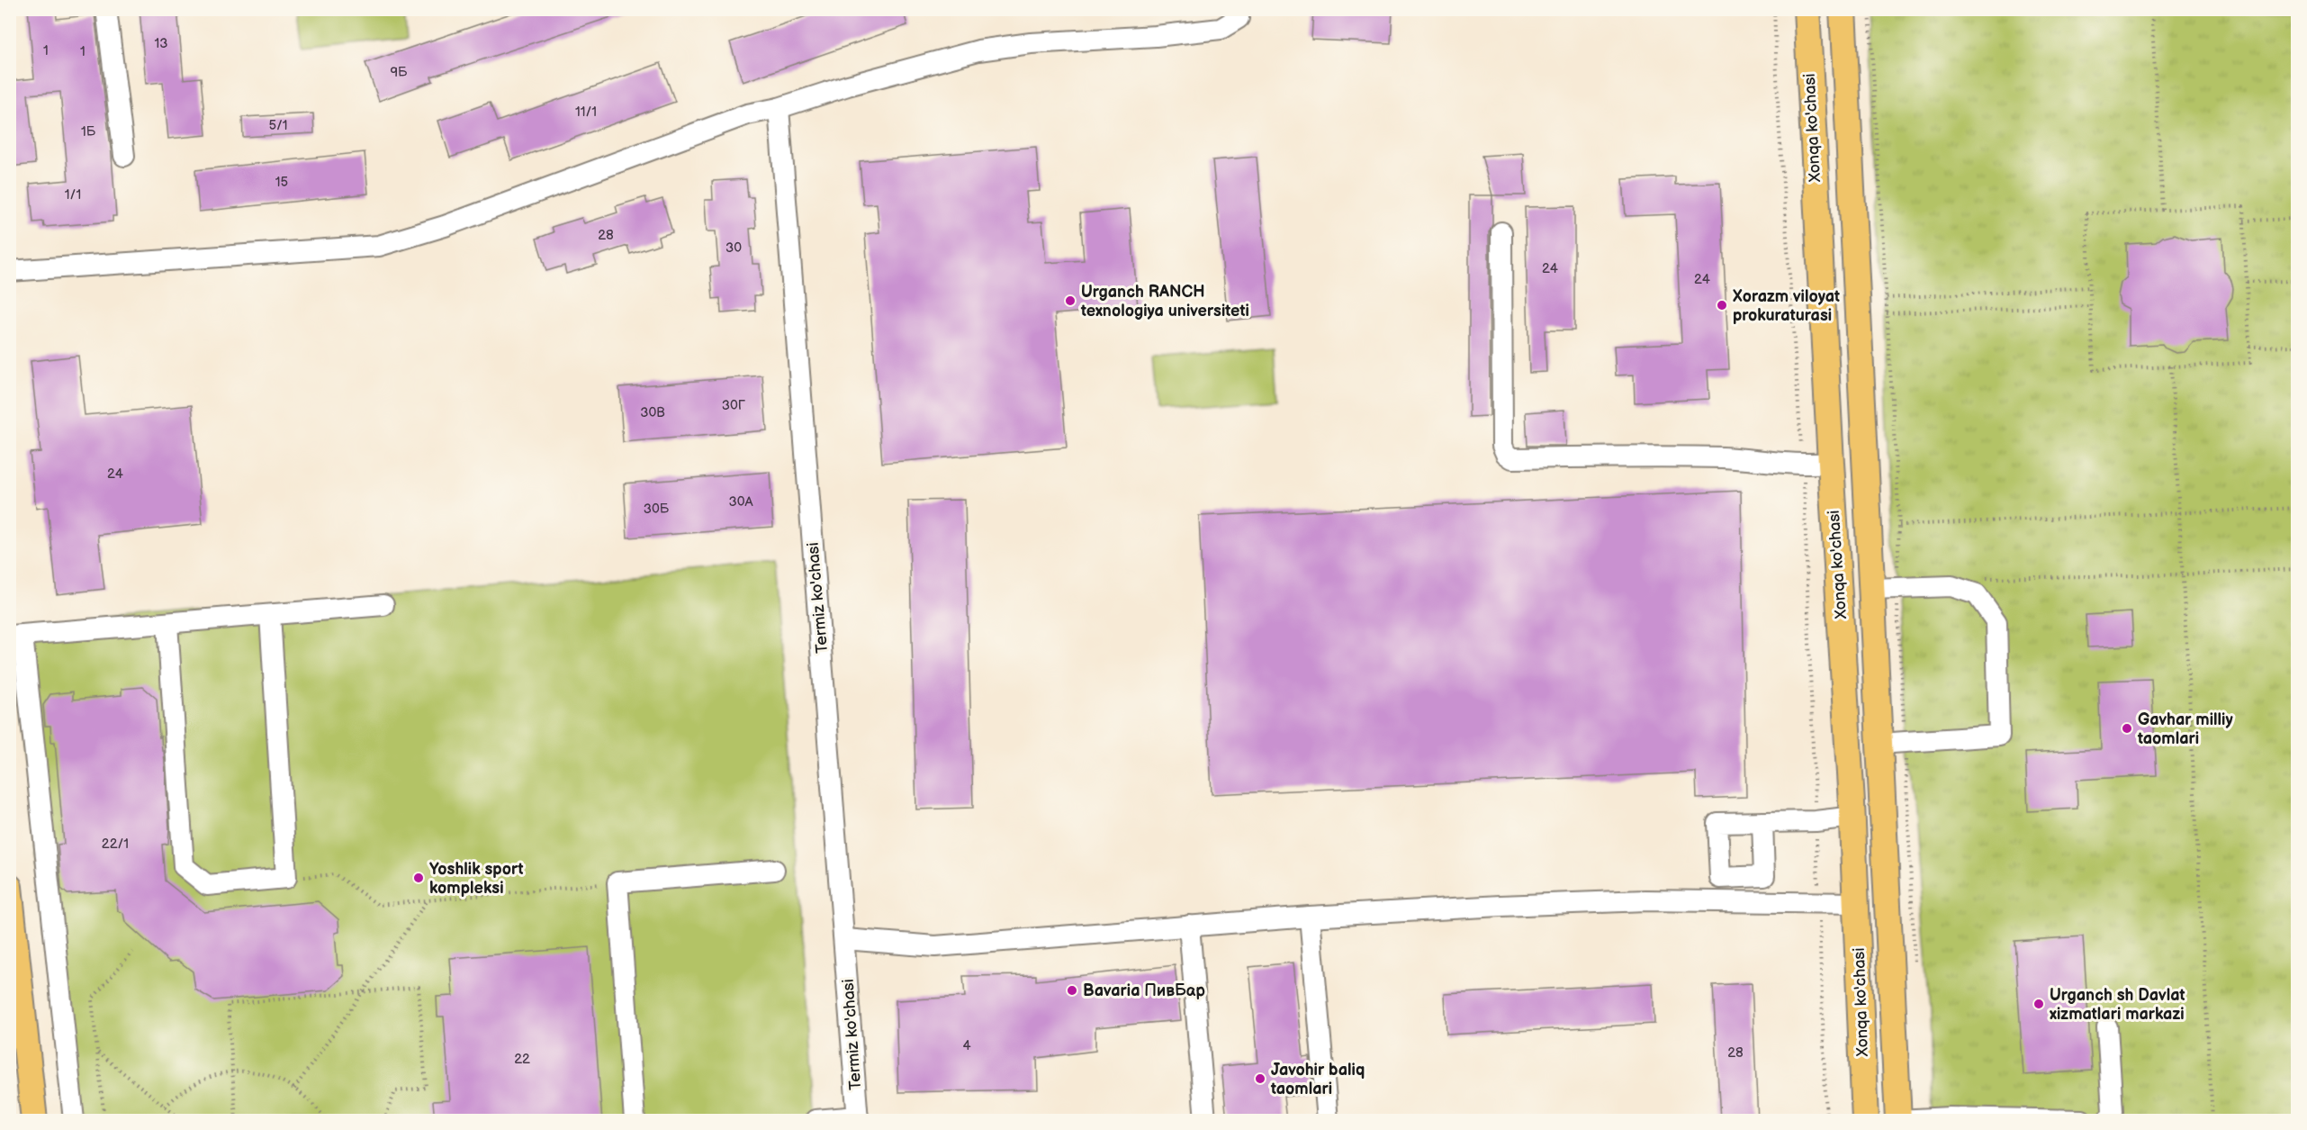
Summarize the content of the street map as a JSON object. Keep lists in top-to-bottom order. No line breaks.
{"streets":{"main road":["Xonqa ko'chasi"],"street":["Termiz ko'chasi"]},"places":["Urganch RANCH texnologiya universiteti","Xorazm viloyat prokuraturasi","Gavhar milliy taomlari","Yoshlik sport kompleksi","Bavaria ПивБар","Urganch sh Davlat xizmatlari markazi","Javohir baliq taomlari"],"house_numbers":["13","1","1","9Б","11/1","5/1","1Б","15","1/1","28","30","24","24","30Г","30В","24","30А","30Б","22/1","4","28","22"]}
